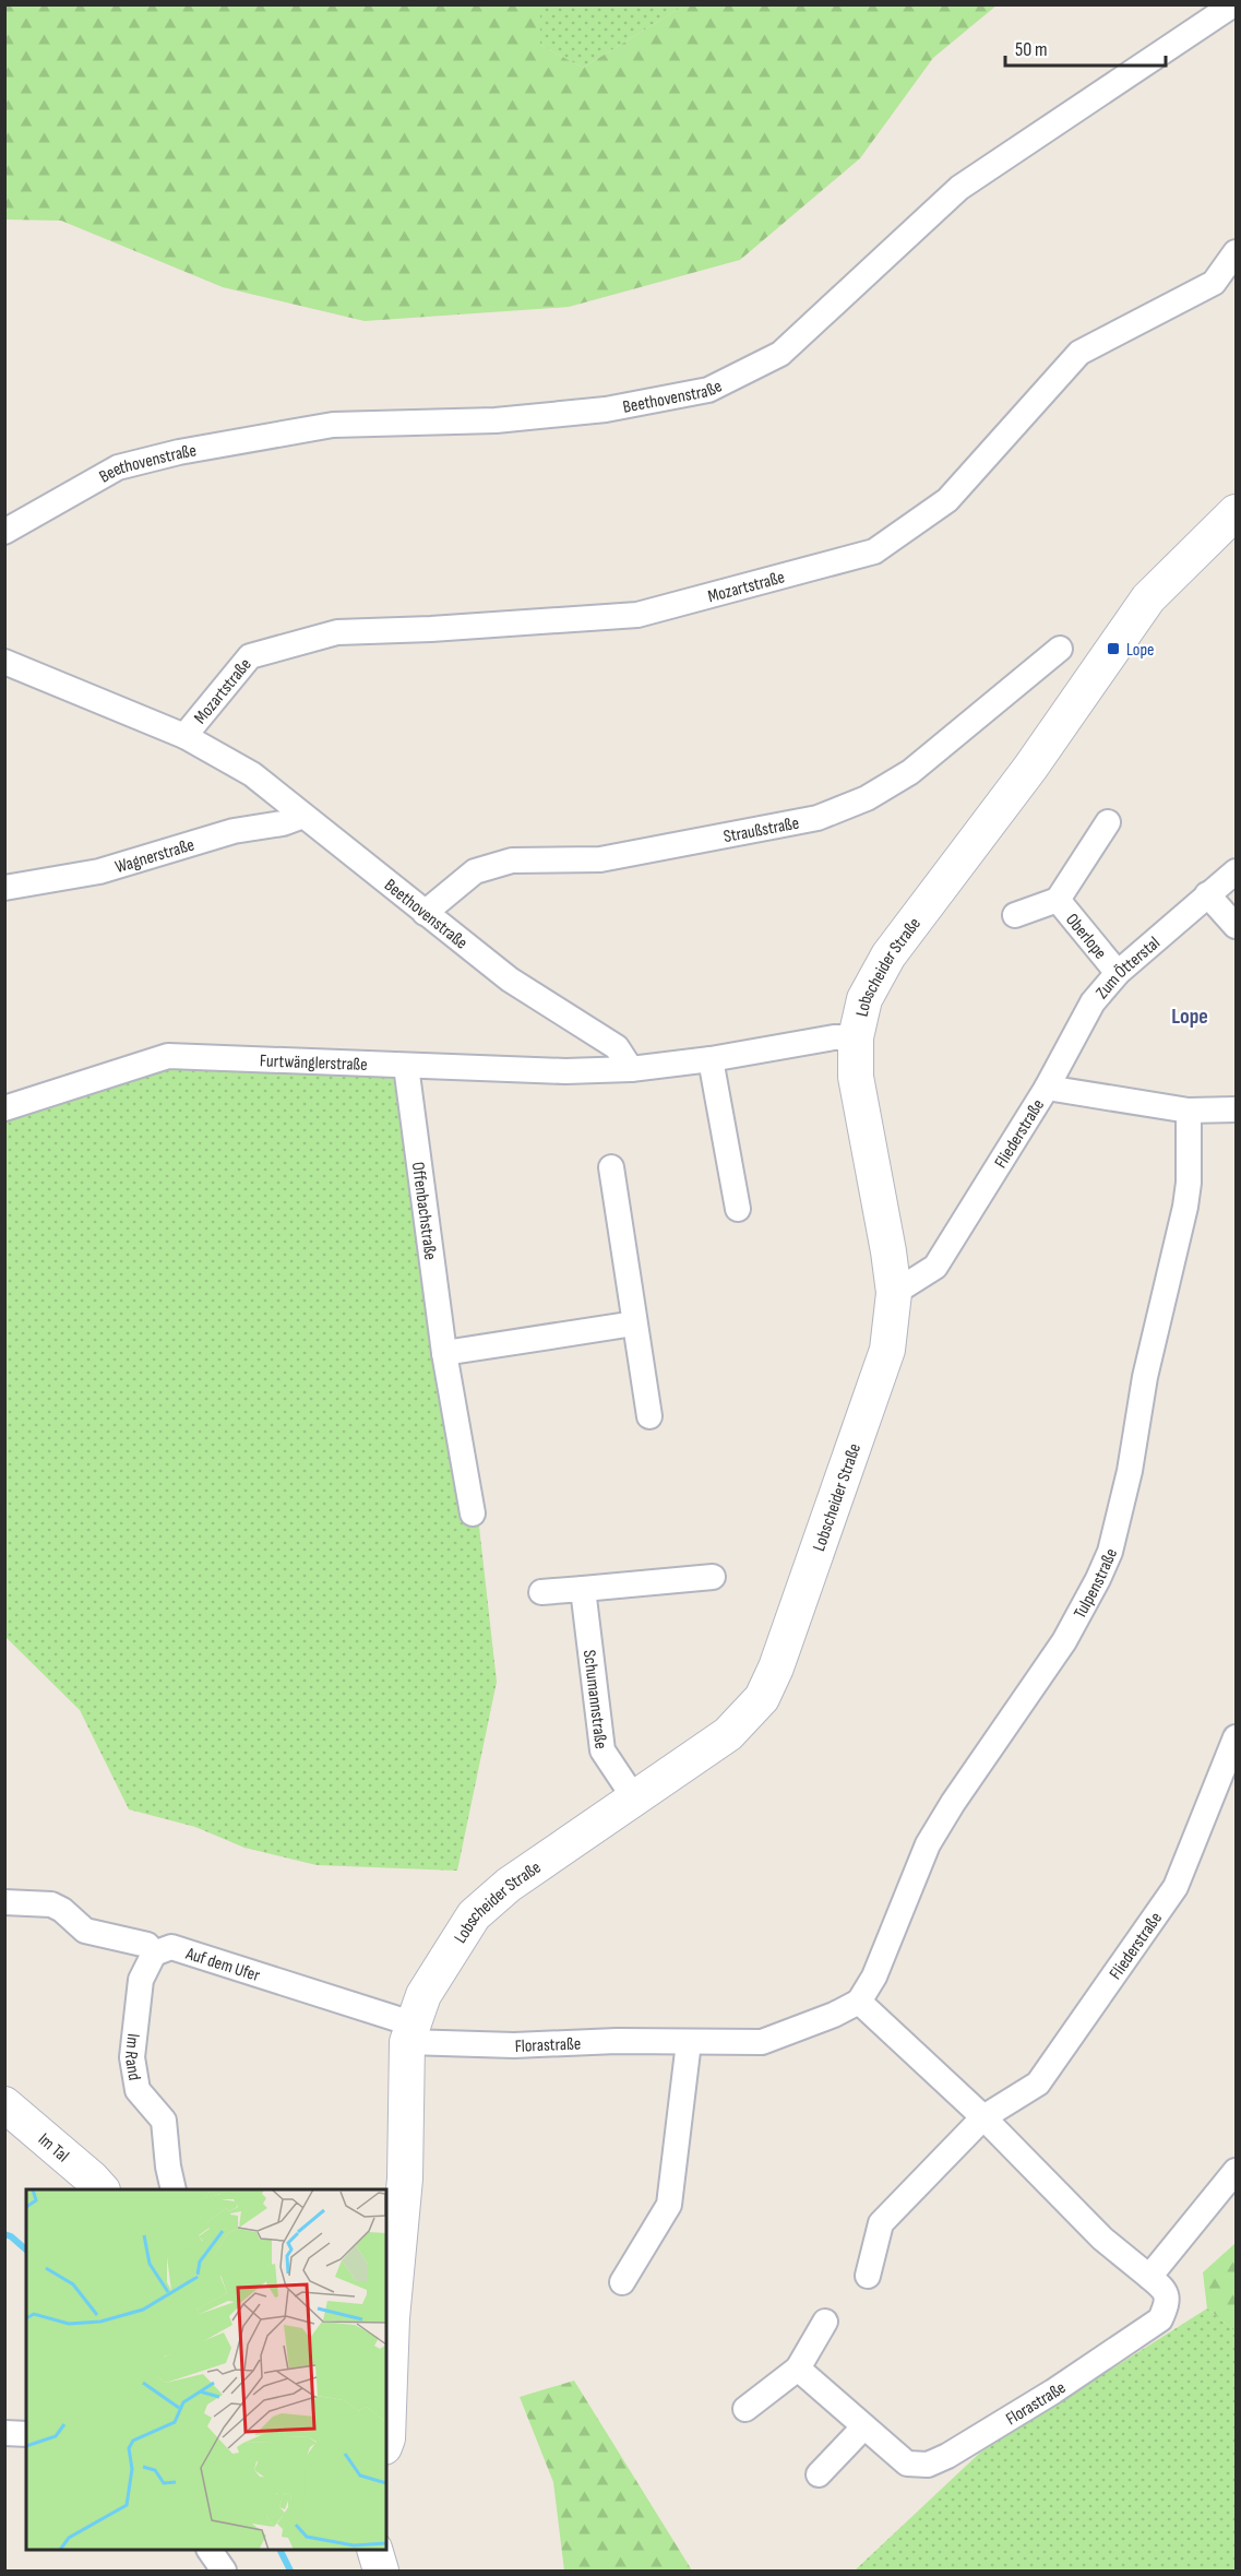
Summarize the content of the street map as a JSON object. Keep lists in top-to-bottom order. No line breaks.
{"streets":{"street":["Beethovenstraße","Mozartstraße","Straußstraße","Wagnerstraße","Oberlope","Zum Ötterstal","Lobscheider Straße","Furtwänglerstraße","Fliederstraße","Offenbachstraße","Tulpenstraße","Schumannstraße","Auf dem Ufer","Florastraße","Im Rand","Im Tal"]},"crossings":[["Beethovenstraße","Mozartstraße"],["Beethovenstraße","Straußstraße"],["Beethovenstraße","Wagnerstraße"],["Beethovenstraße","Furtwänglerstraße"],["Oberlope","Zum Ötterstal"],["Zum Ötterstal","Fliederstraße"],["Lobscheider Straße","Fliederstraße"],["Lobscheider Straße","Schumannstraße"],["Lobscheider Straße","Auf dem Ufer"],["Lobscheider Straße","Florastraße"],["Furtwänglerstraße","Offenbachstraße"],["Fliederstraße","Tulpenstraße"],["Fliederstraße","Florastraße"],["Tulpenstraße","Florastraße"],["Auf dem Ufer","Florastraße"],["Auf dem Ufer","Im Rand"]],"districts":["Lope"],"places":{"transit":["Lope"]},"scale_bar":"50 m"}
